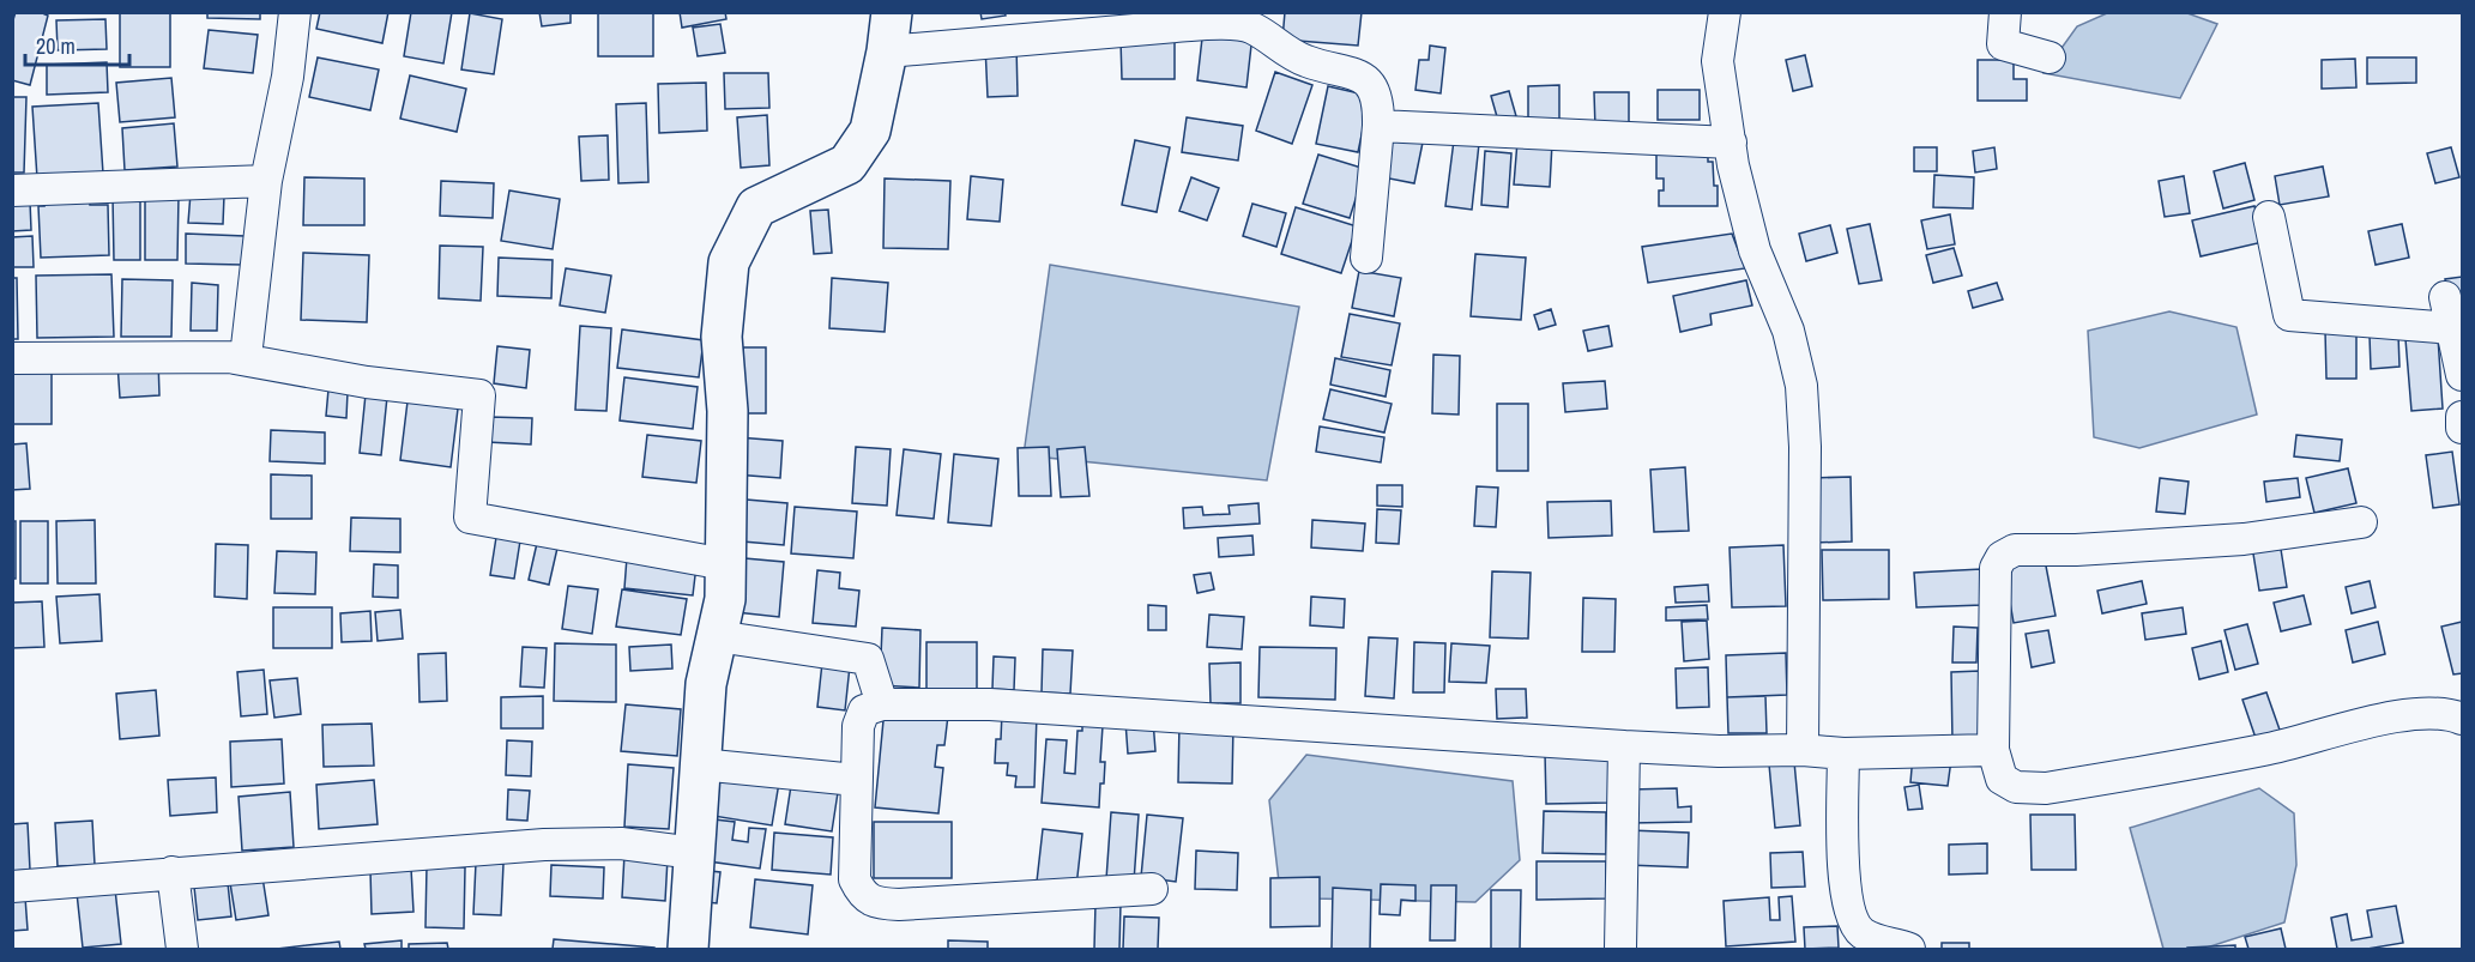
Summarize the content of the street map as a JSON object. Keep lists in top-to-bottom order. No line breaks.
{"scale_bar":"20 m"}
